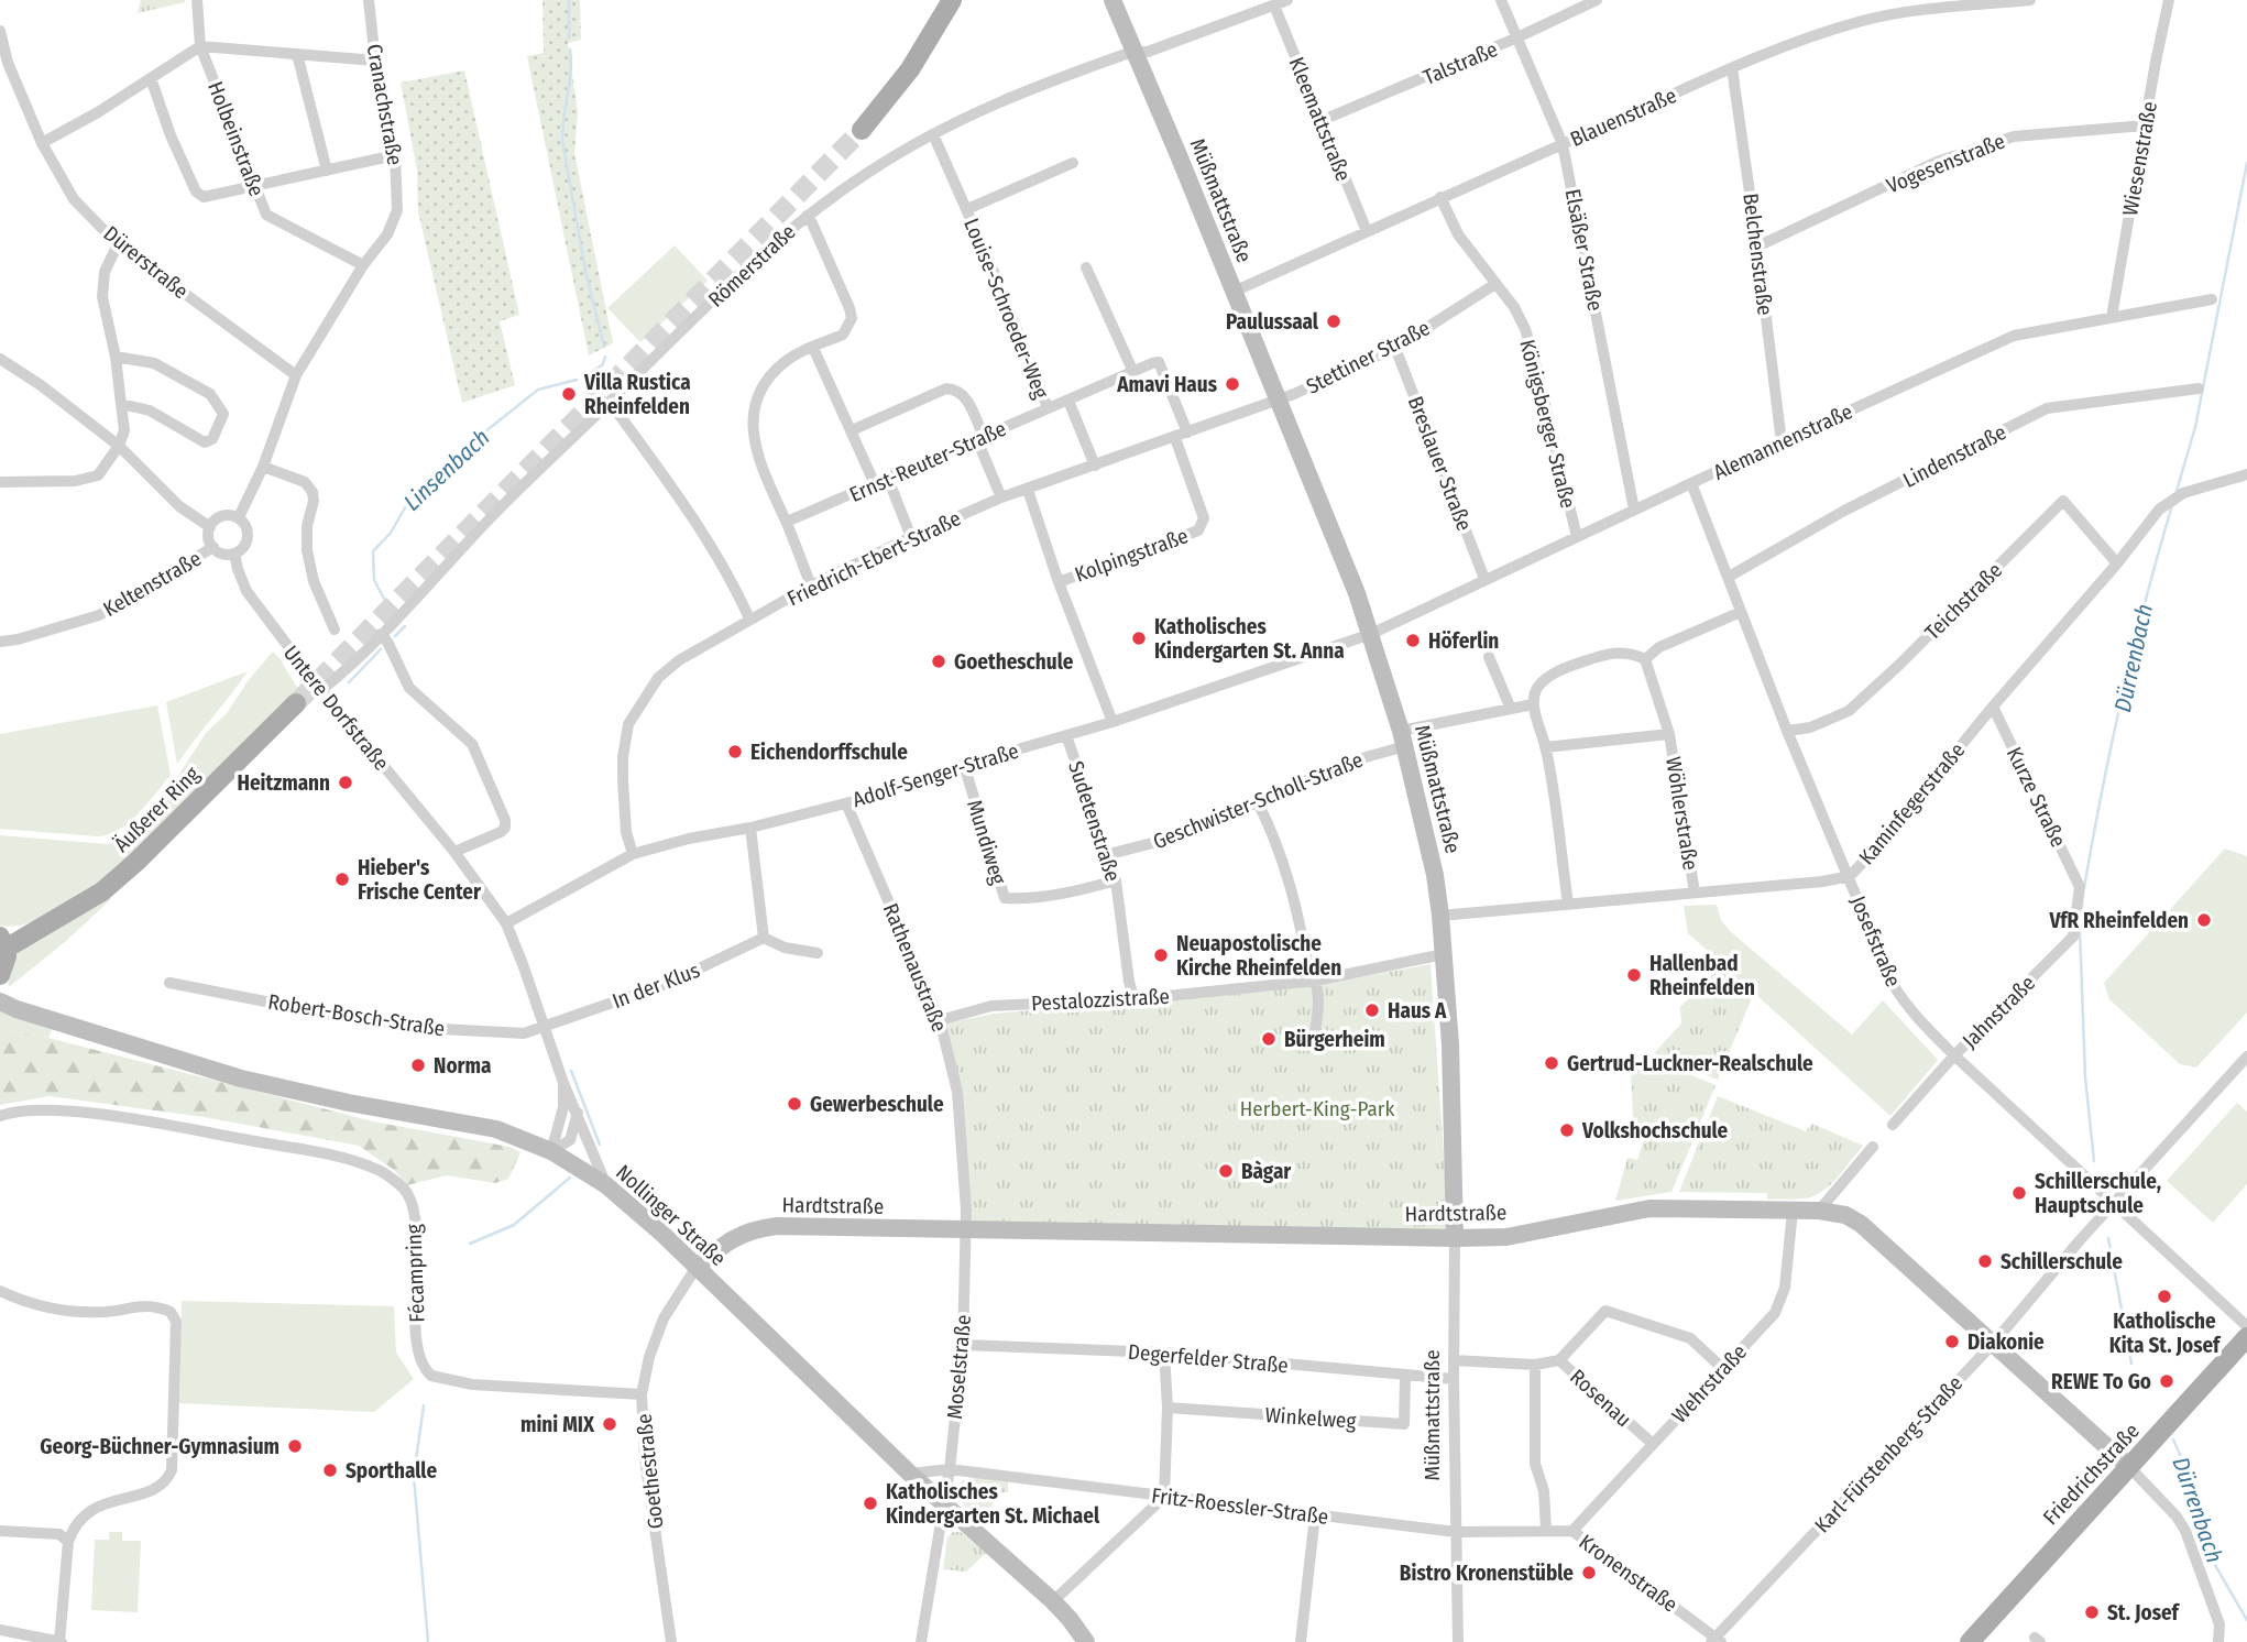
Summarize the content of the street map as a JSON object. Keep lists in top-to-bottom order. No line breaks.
{"streets":{"main road":["Äußerer Ring","Friedrichstraße"],"street":["Talstraße","Cranachstraße","Blauenstraße","Kleemattstraße","Holbeinstraße","Wiesenstraße","Vogesenstraße","Müßmattstraße","Elsäßer Straße","Belchenstraße","Dürerstraße","Römerstraße","Louise-Schroeder-Weg","Stettiner Straße","Königsberger Straße","Alemannenstraße","Lindenstraße","Ernst-Reuter-Straße","Breslauer Straße","Kolpingstraße","Friedrich-Ebert-Straße","Keltenstraße","Teichstraße","Untere Dorfstraße","Adolf-Senger-Straße","Kurze Straße","Geschwister-Scholl-Straße","Kaminfegerstraße","Wöhlerstraße","Sudetenstraße","Mundiweg","Josefstraße","Rathenaustraße","In der Klus","Pestalozzistraße","Jahnstraße","Robert-Bosch-Straße","Hardtstraße","Nollinger Straße","Fécampring","Degerfelder Straße","Moselstraße","Wehrstraße","Rosenau","Winkelweg","Karl-Fürstenberg-Straße","Goethestraße","Fritz-Roessler-Straße","Kronenstraße"]},"crossings":[["Talstraße","Kleemattstraße"],["Talstraße","Elsäßer Straße"],["Cranachstraße","Holbeinstraße"],["Blauenstraße","Kleemattstraße"],["Blauenstraße","Müßmattstraße"],["Blauenstraße","Elsäßer Straße"],["Blauenstraße","Belchenstraße"],["Blauenstraße","Königsberger Straße"],["Kleemattstraße","Römerstraße"],["Wiesenstraße","Vogesenstraße"],["Wiesenstraße","Alemannenstraße"],["Vogesenstraße","Belchenstraße"],["Müßmattstraße","Römerstraße"],["Müßmattstraße","Stettiner Straße"],["Müßmattstraße","Alemannenstraße"],["Müßmattstraße","Friedrich-Ebert-Straße"],["Müßmattstraße","Adolf-Senger-Straße"],["Müßmattstraße","Geschwister-Scholl-Straße"],["Müßmattstraße","Kaminfegerstraße"],["Müßmattstraße","Pestalozzistraße"],["Müßmattstraße","Hardtstraße"],["Müßmattstraße","Degerfelder Straße"],["Müßmattstraße","Rosenau"],["Müßmattstraße","Fritz-Roessler-Straße"],["Elsäßer Straße","Alemannenstraße"],["Belchenstraße","Alemannenstraße"],["Römerstraße","Louise-Schroeder-Weg"],["Römerstraße","Untere Dorfstraße"],["Louise-Schroeder-Weg","Ernst-Reuter-Straße"],["Stettiner Straße","Königsberger Straße"],["Stettiner Straße","Breslauer Straße"],["Stettiner Straße","Friedrich-Ebert-Straße"],["Königsberger Straße","Alemannenstraße"],["Alemannenstraße","Breslauer Straße"],["Alemannenstraße","Adolf-Senger-Straße"],["Alemannenstraße","Josefstraße"],["Lindenstraße","Josefstraße"],["Kolpingstraße","Friedrich-Ebert-Straße"],["Friedrich-Ebert-Straße","Adolf-Senger-Straße"],["Keltenstraße","Untere Dorfstraße"],["Teichstraße","Kaminfegerstraße"],["Teichstraße","Josefstraße"],["Untere Dorfstraße","Adolf-Senger-Straße"],["Untere Dorfstraße","In der Klus"],["Untere Dorfstraße","Robert-Bosch-Straße"],["Untere Dorfstraße","Nollinger Straße"],["Adolf-Senger-Straße","Sudetenstraße"],["Adolf-Senger-Straße","Mundiweg"],["Adolf-Senger-Straße","Rathenaustraße"],["Kurze Straße","Kaminfegerstraße"],["Kurze Straße","Jahnstraße"],["Geschwister-Scholl-Straße","Sudetenstraße"],["Kaminfegerstraße","Wöhlerstraße"],["Kaminfegerstraße","Josefstraße"],["Sudetenstraße","Mundiweg"],["Sudetenstraße","Pestalozzistraße"],["Josefstraße","Jahnstraße"],["Josefstraße","Karl-Fürstenberg-Straße"],["Rathenaustraße","Pestalozzistraße"],["Rathenaustraße","Hardtstraße"],["Rathenaustraße","Moselstraße"],["In der Klus","Robert-Bosch-Straße"],["Hardtstraße","Nollinger Straße"],["Hardtstraße","Moselstraße"],["Hardtstraße","Wehrstraße"],["Hardtstraße","Karl-Fürstenberg-Straße"],["Hardtstraße","Goethestraße"],["Hardtstraße","Friedrichstraße"],["Nollinger Straße","Moselstraße"],["Nollinger Straße","Goethestraße"],["Nollinger Straße","Fritz-Roessler-Straße"],["Fécampring","Goethestraße"],["Degerfelder Straße","Moselstraße"],["Degerfelder Straße","Winkelweg"],["Moselstraße","Fritz-Roessler-Straße"],["Wehrstraße","Rosenau"],["Wehrstraße","Fritz-Roessler-Straße"],["Wehrstraße","Kronenstraße"],["Karl-Fürstenberg-Straße","Kronenstraße"],["Fritz-Roessler-Straße","Kronenstraße"]],"water":["Linsenbach","Dürrenbach"],"parks":["Herbert-King-Park"],"places":["Paulussaal","Amavi Haus","Villa Rustica Rheinfelden","Katholisches Kindergarten St. Anna","Höferlin","Goetheschule","Eichendorffschule","Heitzmann","Hieber's Frische Center","VfR Rheinfelden","Neuapostolische Kirche Rheinfelden","Hallenbad Rheinfelden","Haus A","Bürgerheim","Gertrud-Luckner-Realschule","Norma","Gewerbeschule","Volkshochschule","Bàgar","Schillerschule, Hauptschule","Schillerschule","Katholische Kita St. Josef","Diakonie","REWE To Go","mini MIX","Georg-Büchner-Gymnasium","Sporthalle","Katholisches Kindergarten St. Michael","Bistro Kronenstüble","St. Josef"]}
